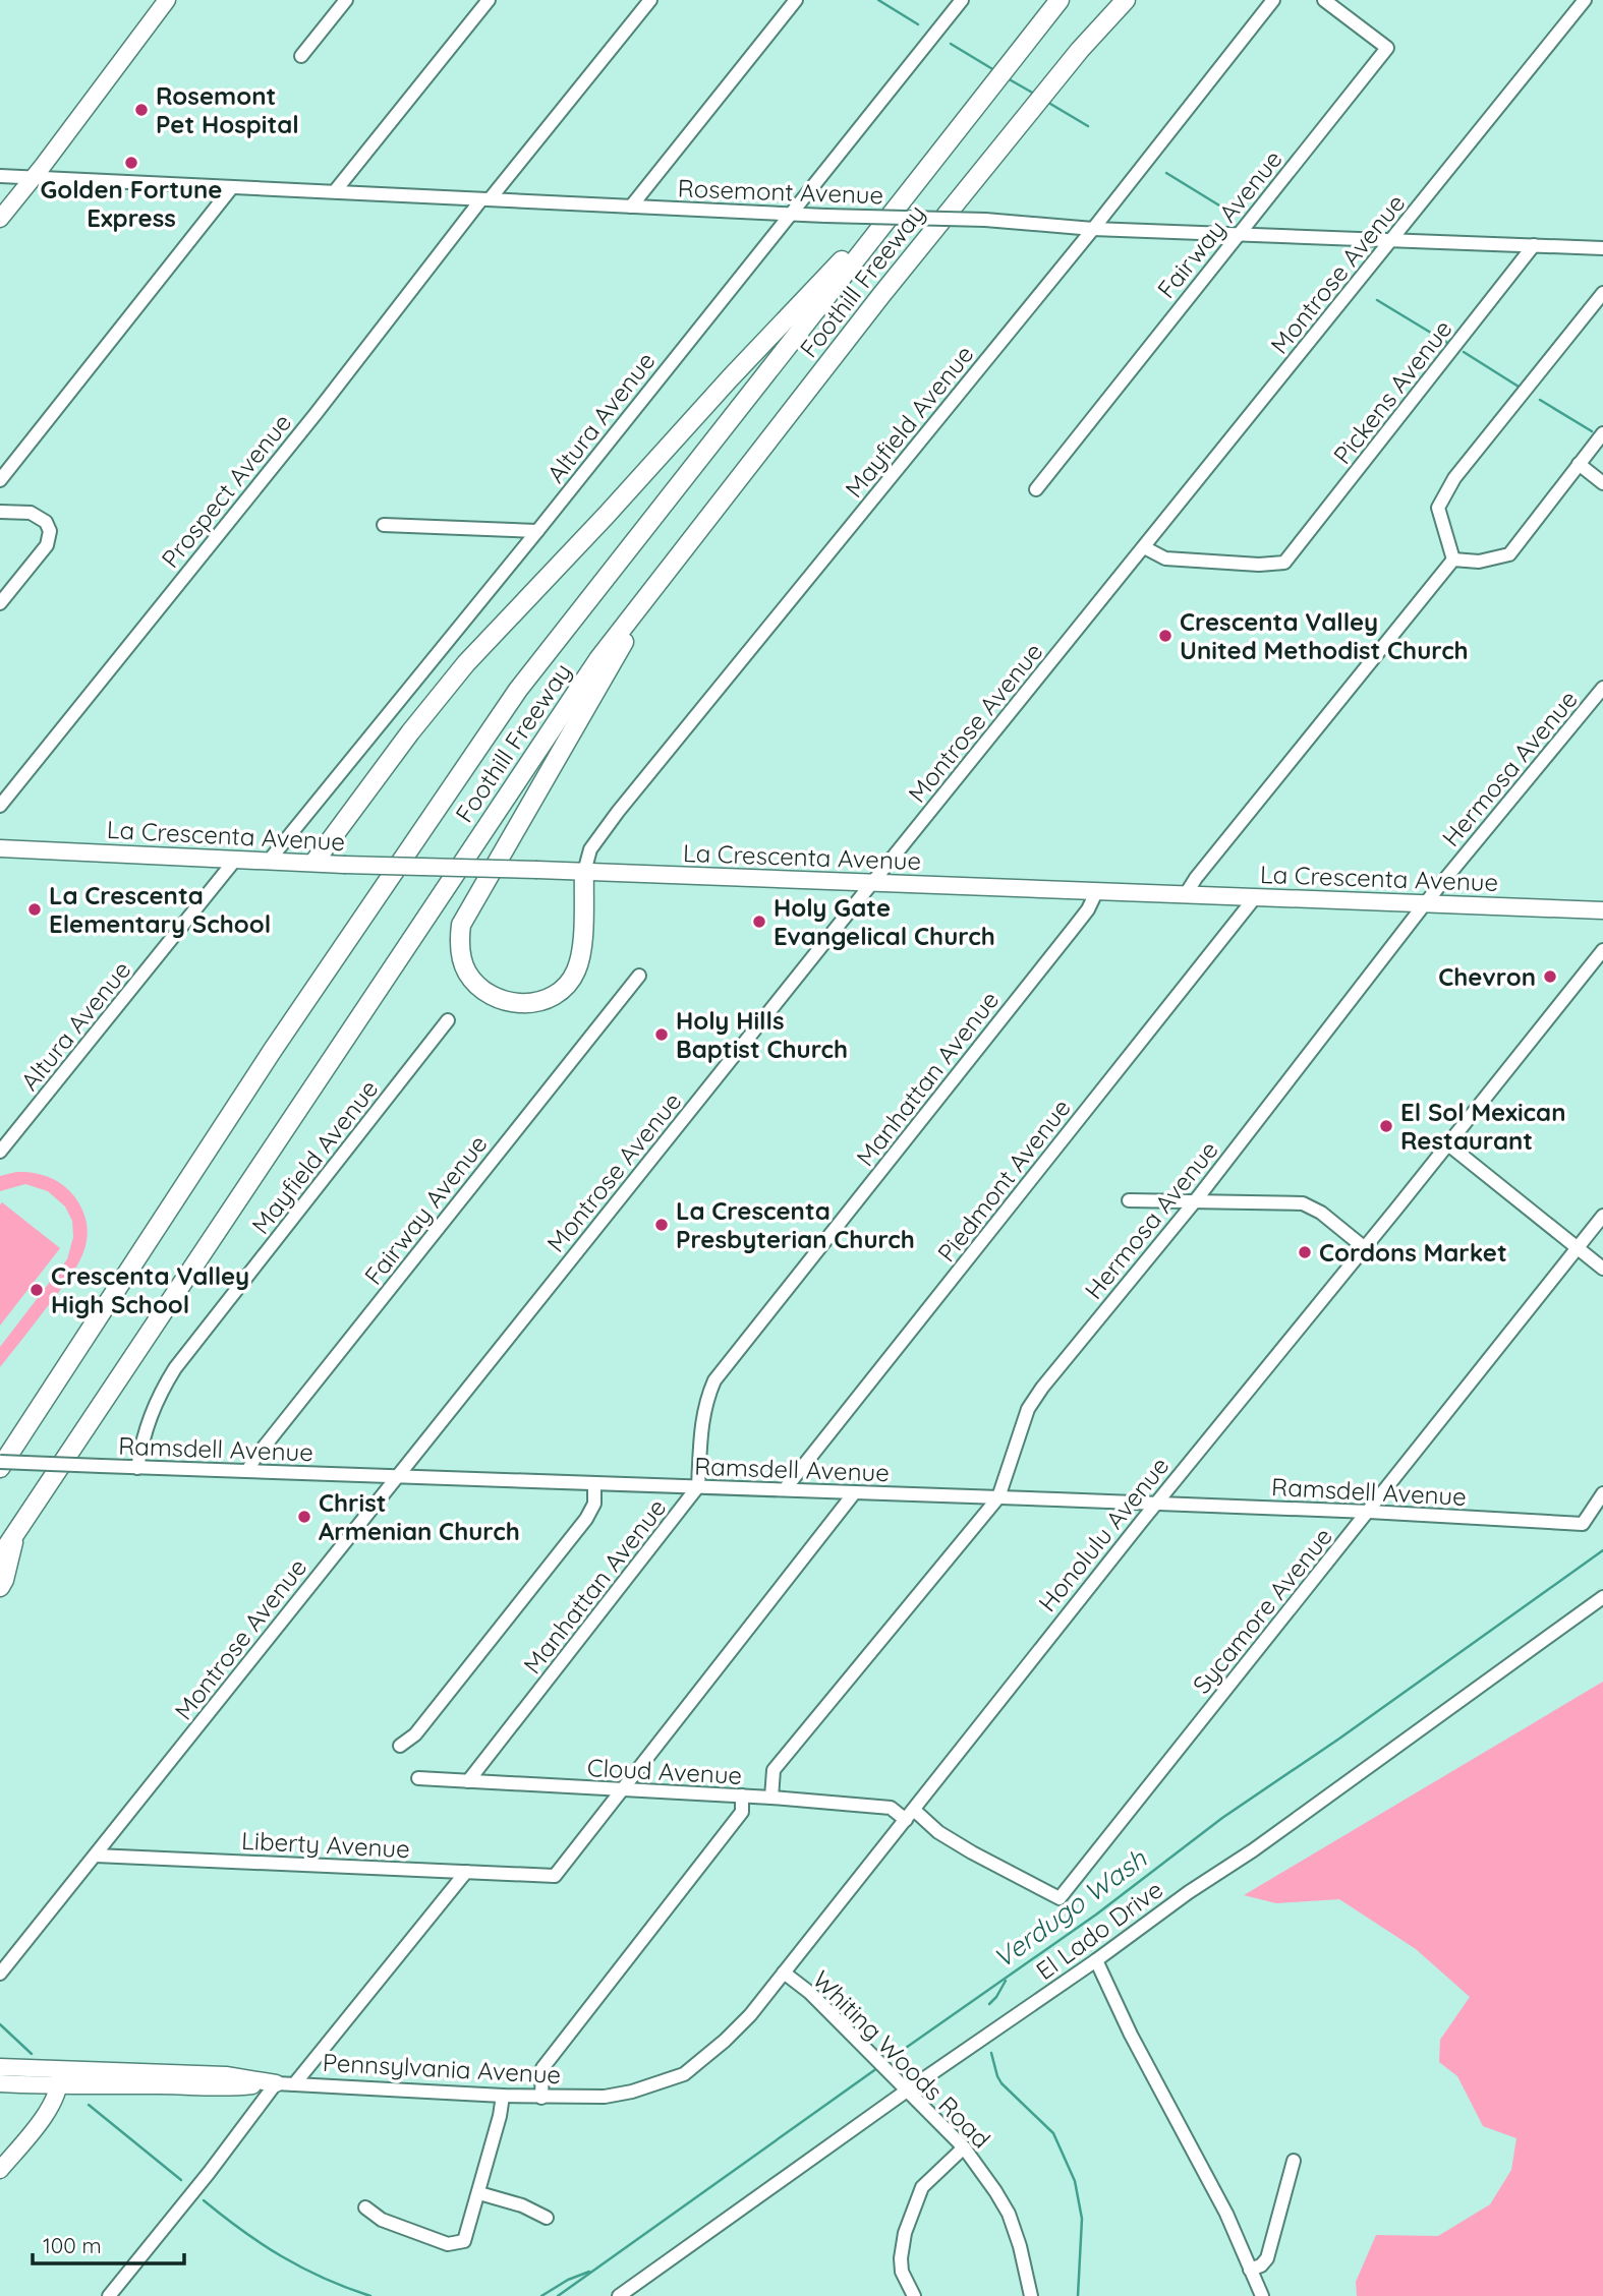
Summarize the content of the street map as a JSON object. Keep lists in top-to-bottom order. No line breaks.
{"streets":{"highway":["Foothill Freeway"],"main road":["La Crescenta Avenue","Pennsylvania Avenue"],"street":["Rosemont Avenue","Fairway Avenue","Montrose Avenue","Pickens Avenue","Altura Avenue","Mayfield Avenue","Prospect Avenue","Hermosa Avenue","Manhattan Avenue","Piedmont Avenue","Ramsdell Avenue","Honolulu Avenue","Sycamore Avenue","Cloud Avenue","Liberty Avenue","El Lado Drive","Whiting Woods Road"]},"crossings":[["Rosemont Avenue","Fairway Avenue"],["Rosemont Avenue","Montrose Avenue"],["Rosemont Avenue","Pickens Avenue"],["Rosemont Avenue","Altura Avenue"],["Rosemont Avenue","Mayfield Avenue"],["Rosemont Avenue","Prospect Avenue"],["Fairway Avenue","Ramsdell Avenue"],["Montrose Avenue","Pickens Avenue"],["Montrose Avenue","La Crescenta Avenue"],["Montrose Avenue","Ramsdell Avenue"],["Montrose Avenue","Liberty Avenue"],["Altura Avenue","La Crescenta Avenue"],["Mayfield Avenue","La Crescenta Avenue"],["Mayfield Avenue","Ramsdell Avenue"],["Hermosa Avenue","La Crescenta Avenue"],["Hermosa Avenue","Ramsdell Avenue"],["Hermosa Avenue","Cloud Avenue"],["La Crescenta Avenue","Manhattan Avenue"],["La Crescenta Avenue","Piedmont Avenue"],["Manhattan Avenue","Ramsdell Avenue"],["Manhattan Avenue","Cloud Avenue"],["Piedmont Avenue","Ramsdell Avenue"],["Ramsdell Avenue","Honolulu Avenue"],["Ramsdell Avenue","Sycamore Avenue"],["Honolulu Avenue","Cloud Avenue"],["Honolulu Avenue","Whiting Woods Road"],["Honolulu Avenue","Pennsylvania Avenue"],["Sycamore Avenue","Cloud Avenue"],["Cloud Avenue","Liberty Avenue"],["El Lado Drive","Whiting Woods Road"]],"water":["Verdugo Wash"],"places":["Rosemont Pet Hospital","Golden Fortune Express","Crescenta Valley United Methodist Church","La Crescenta Elementary School","Holy Gate Evangelical Church","Chevron","Holy Hills Baptist Church","El Sol Mexican Restaurant","La Crescenta Presbyterian Church","Cordons Market","Crescenta Valley High School","Christ Armenian Church"],"scale_bar":"100 m"}
